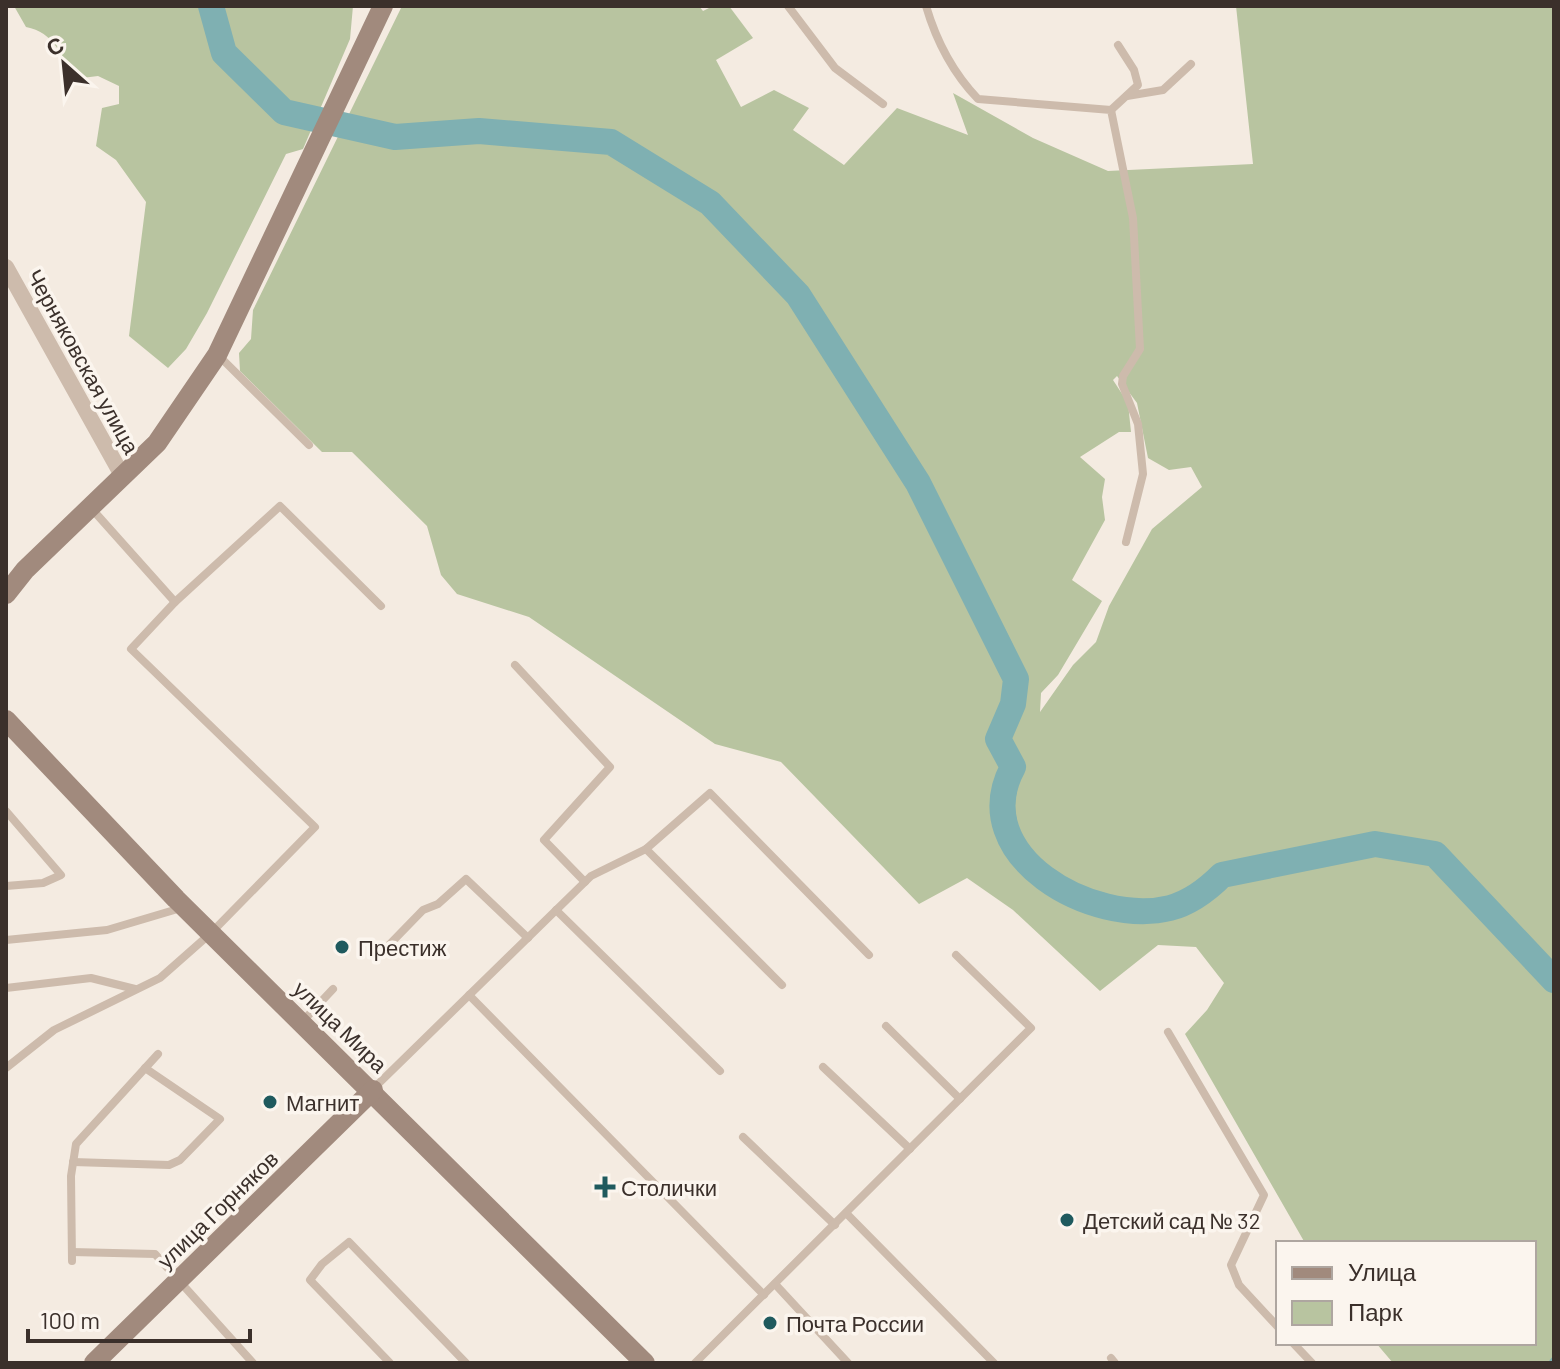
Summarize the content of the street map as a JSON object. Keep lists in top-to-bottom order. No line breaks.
{"streets":{"street":["Черняковская улица","улица Мира","улица Горняков"]},"crossings":[["улица Мира","улица Горняков"]],"places":{"other":["Престиж","Магнит","Детский сад № 32","Почта России"],"health":["Столички"]},"legend":["Улица","Парк"],"scale_bar":"100 m","north":"top left"}
